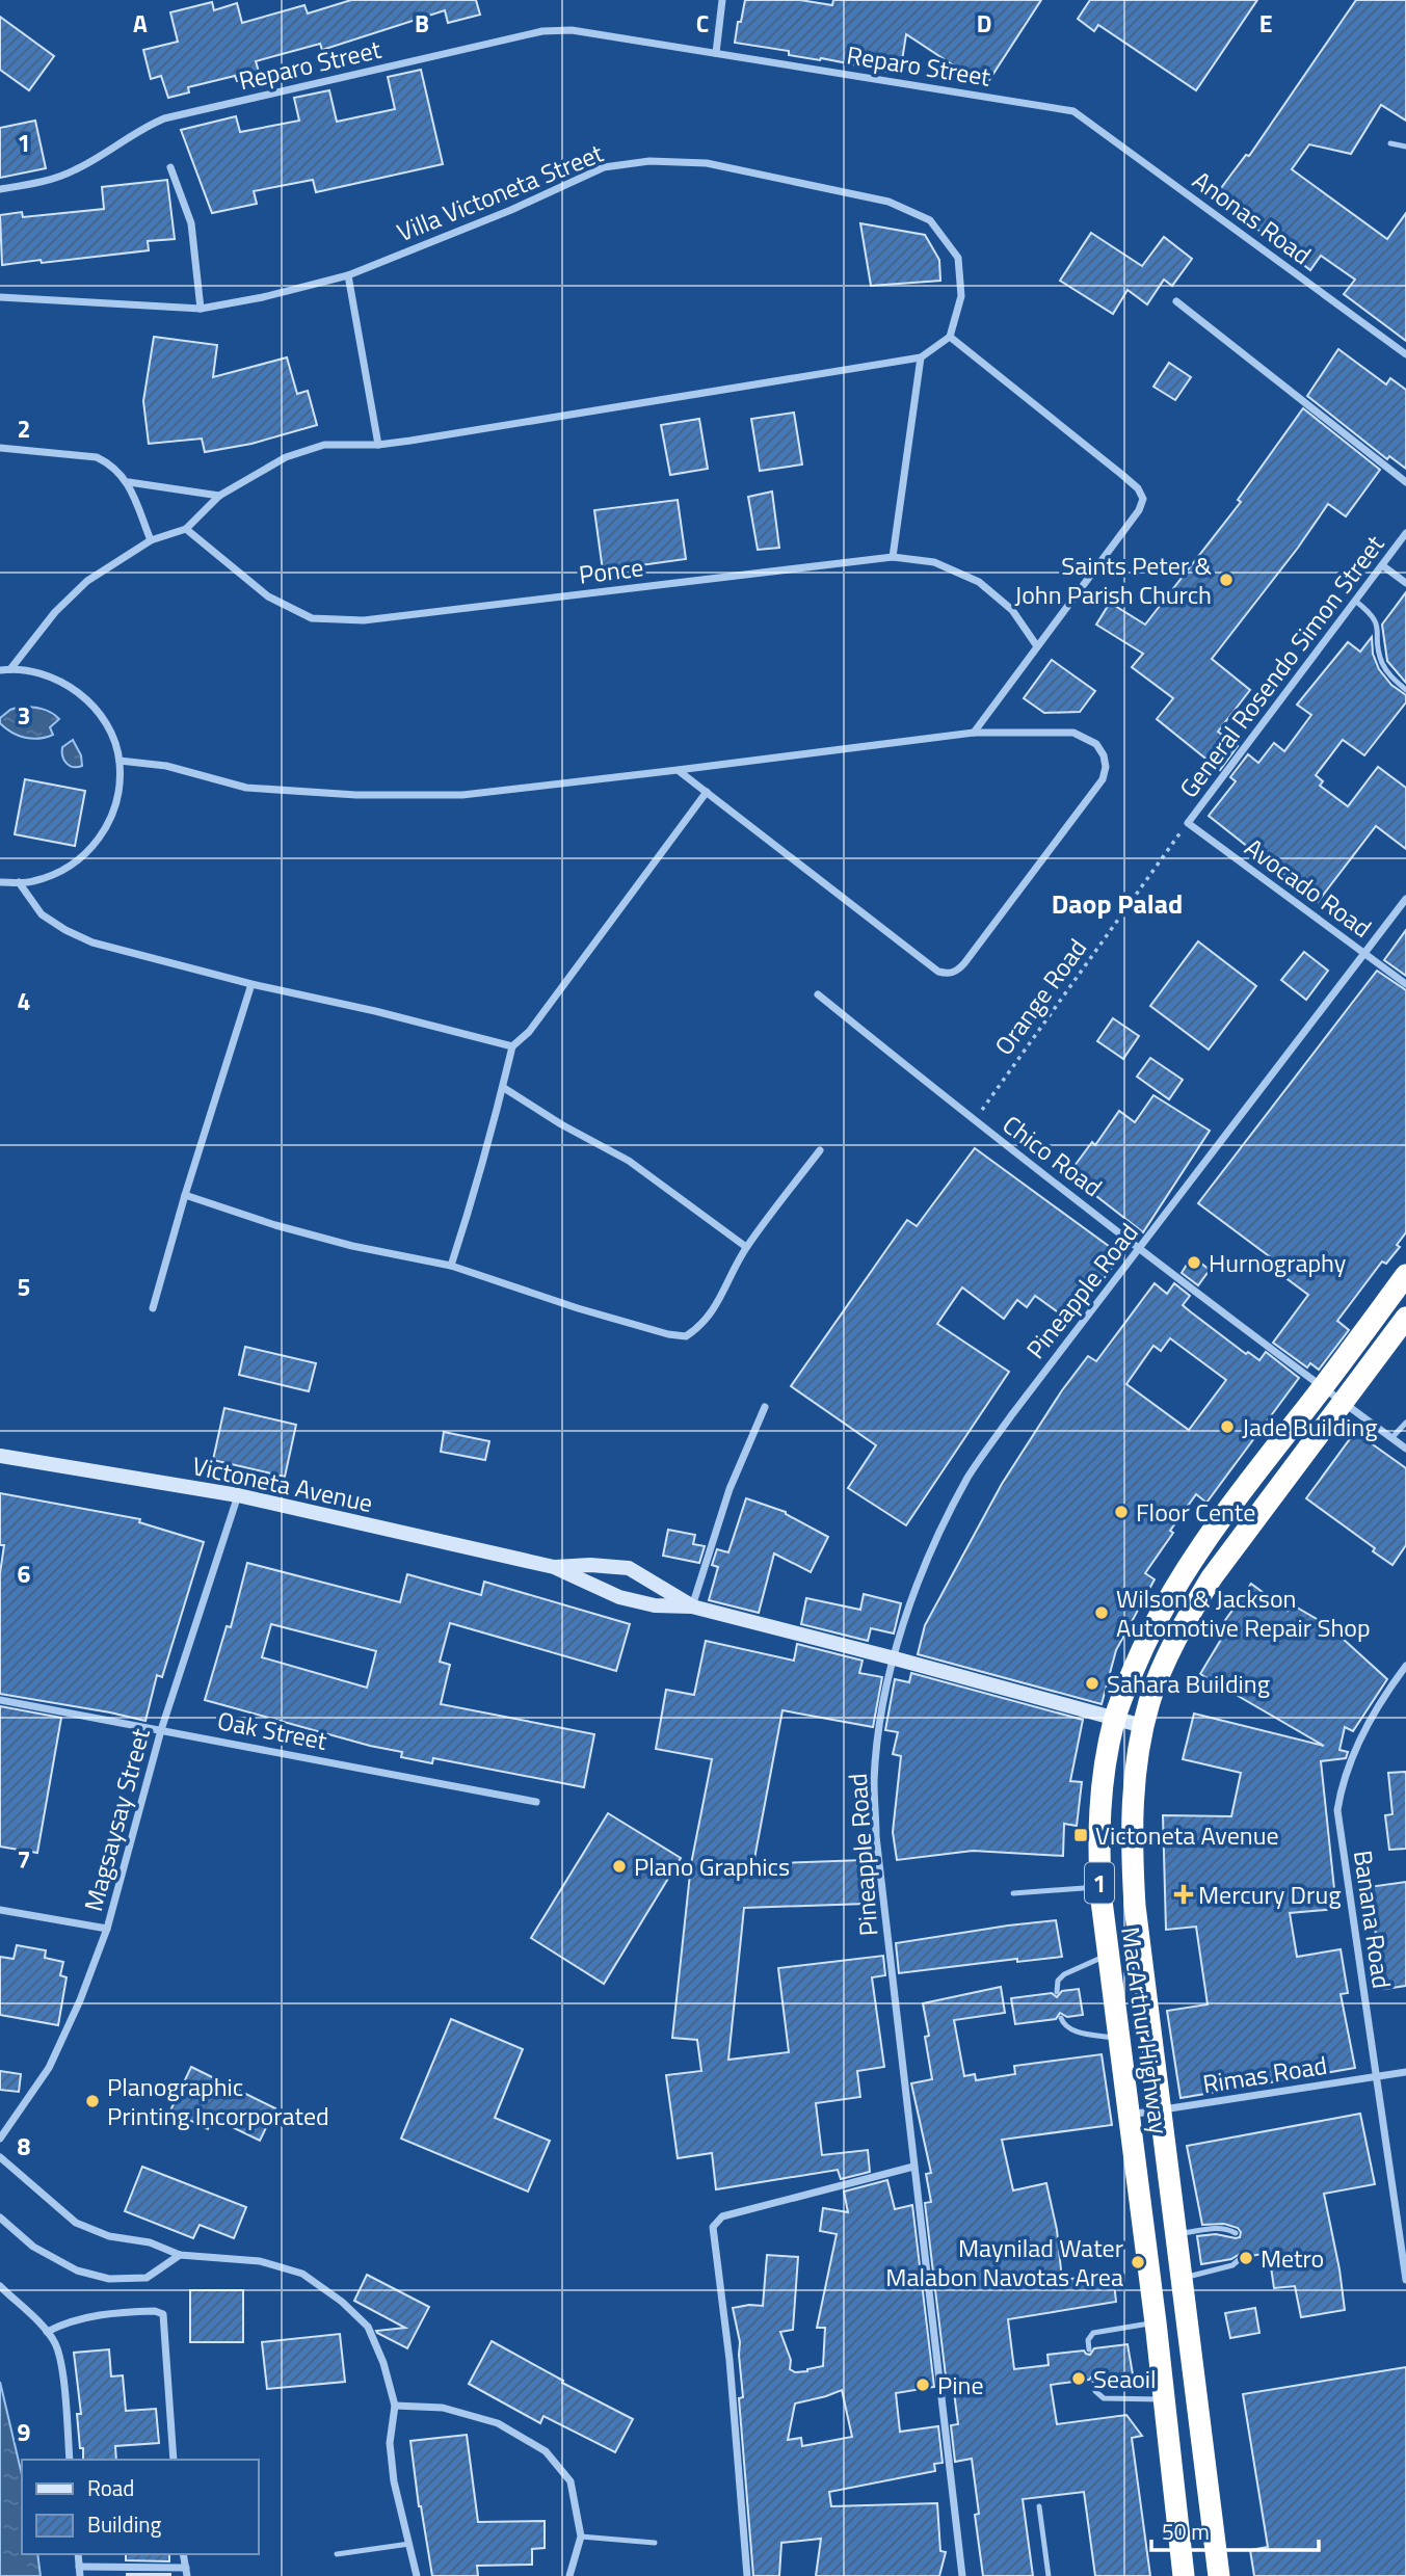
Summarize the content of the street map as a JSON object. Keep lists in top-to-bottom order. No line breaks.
{"streets":{"highway":["1","MacArthur Highway"],"main road":["Victoneta Avenue"],"street":["Reparo Street","Villa Victoneta Street","Anonas Road","Ponce","General Rosendo Simon Street","Avocado Road","Chico Road","Pineapple Road","Oak Street","Magsaysay Street","Banana Road","Rimas Road"],"path":["Orange Road"]},"crossings":[["Reparo Street","Anonas Road"],["General Rosendo Simon Street","Avocado Road"],["General Rosendo Simon Street","Orange Road"],["Avocado Road","Orange Road"],["Avocado Road","Pineapple Road"],["Orange Road","Chico Road"],["Chico Road","Pineapple Road"],["Chico Road","MacArthur Highway"],["Pineapple Road","Victoneta Avenue"],["Victoneta Avenue","Magsaysay Street"],["Victoneta Avenue","MacArthur Highway"],["Oak Street","Magsaysay Street"],["Banana Road","Rimas Road"],["MacArthur Highway","Rimas Road"]],"districts":["Daop Palad"],"places":{"other":["Saints Peter & John Parish Church","Hurnography","Jade Building","Floor Cente","Wilson & Jackson Automotive Repair Shop","Sahara Building","Plano Graphics","Planographic Printing Incorporated","Metro","Maynilad Water Malabon Navotas Area","Seaoil","Pine"],"transit":["Victoneta Avenue"],"health":["Mercury Drug"]},"legend":["Road","Building"],"scale_bar":"50 m","grid":{"columns":["A","B","C","D","E"],"rows":["1","2","3","4","5","6","7","8","9"]}}
